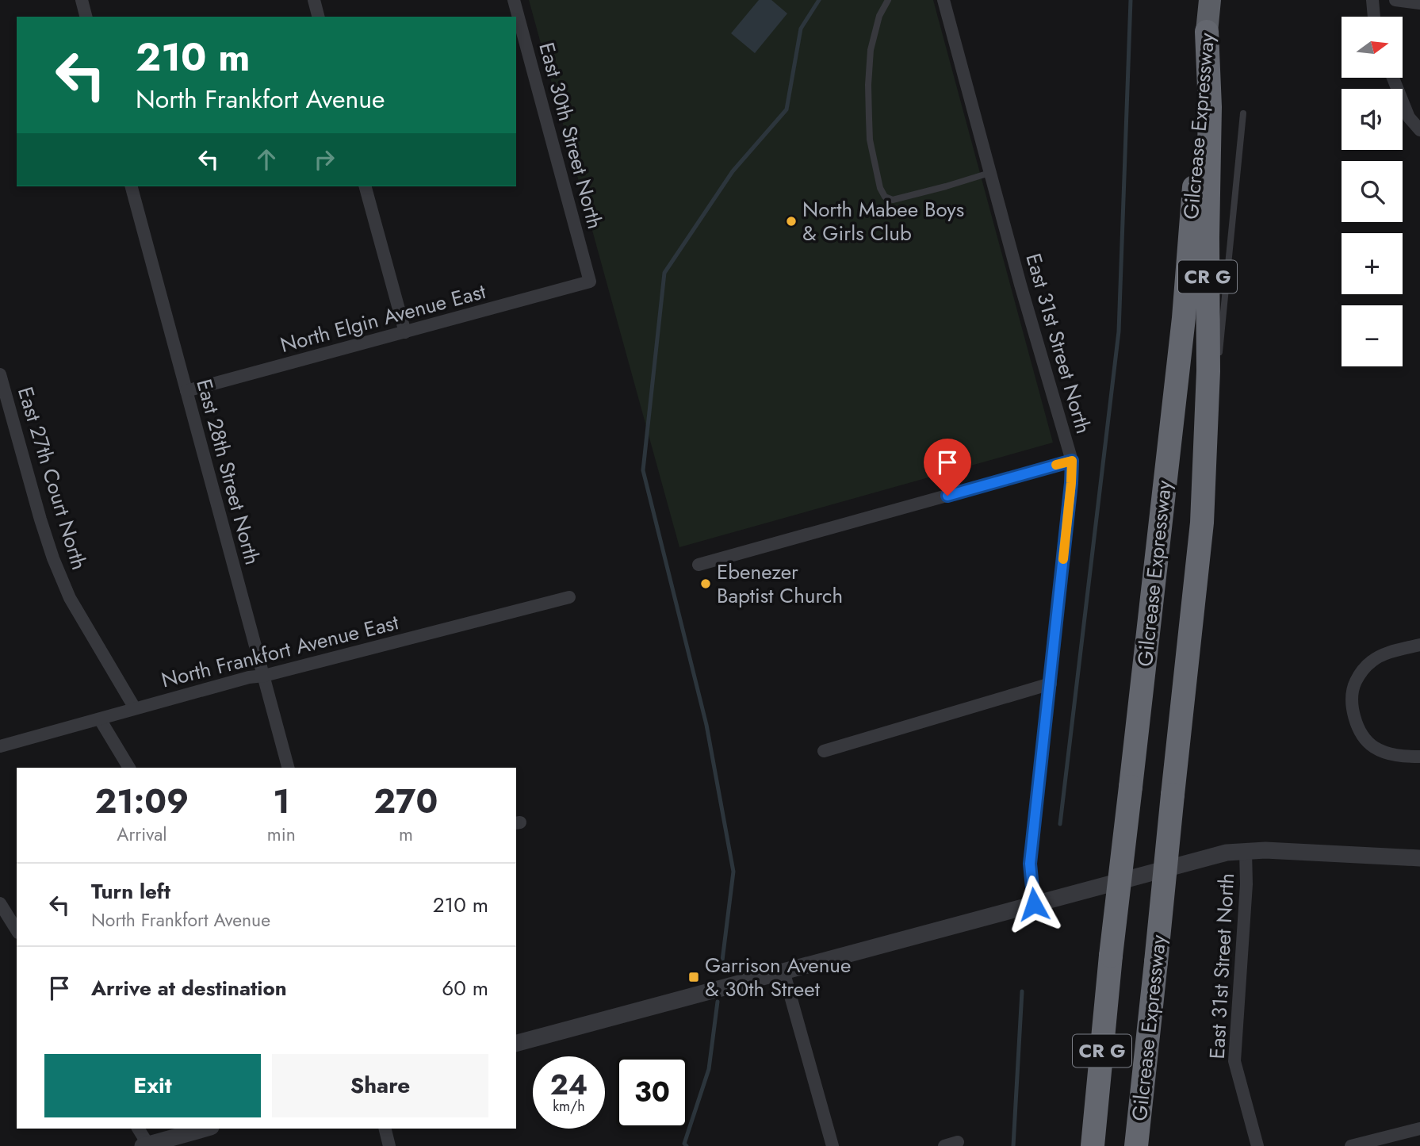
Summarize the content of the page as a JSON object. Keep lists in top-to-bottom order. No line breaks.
{"streets":{"highway":["Gilcrease Expressway","CR G"],"street":["East 30th Street North","North Elgin Avenue East","East 31st Street North","East 28th Street North","East 27th Court North","North Frankfort Avenue East"]},"crossings":[["Gilcrease Expressway","CR G"],["East 30th Street North","North Elgin Avenue East"],["North Elgin Avenue East","East 28th Street North"],["East 28th Street North","North Frankfort Avenue East"],["East 27th Court North","North Frankfort Avenue East"]],"places":{"other":["North Mabee Boys & Girls Club","Ebenezer Baptist Church"],"transit":["Garrison Avenue & 30th Street"]},"north":"right","page":{"map_buttons":["+","−"],"turn":["210 m","North Frankfort Avenue"],"eta":["21:09","Arrival","1","min","270","m"],"list":[{"name":"Turn left","note":"North Frankfort Avenue","value":"210 m"},{"name":"Arrive at destination","value":"60 m"}],"buttons":["Exit","Share"],"speed":"24 km/h","limit":"30"}}
